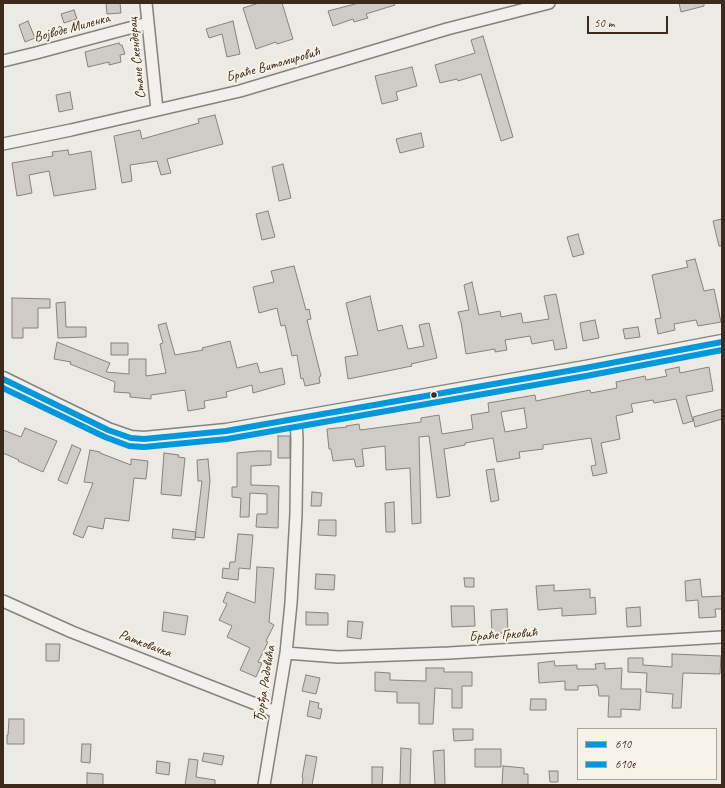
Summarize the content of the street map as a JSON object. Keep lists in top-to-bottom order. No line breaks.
{"streets":{"street":["Војводе Миленка","Стане Скендерац","Браће Витомировић","Браће Грковић","Ратковачка","Ђорђа Радовића"]},"crossings":[["Војводе Миленка","Стане Скендерац"],["Стане Скендерац","Браће Витомировић"],["Браће Грковић","Ђорђа Радовића"],["Ратковачка","Ђорђа Радовића"]],"lines":["transit line 610","transit line 610e"],"legend":["610","610e"],"scale_bar":"50 m"}
